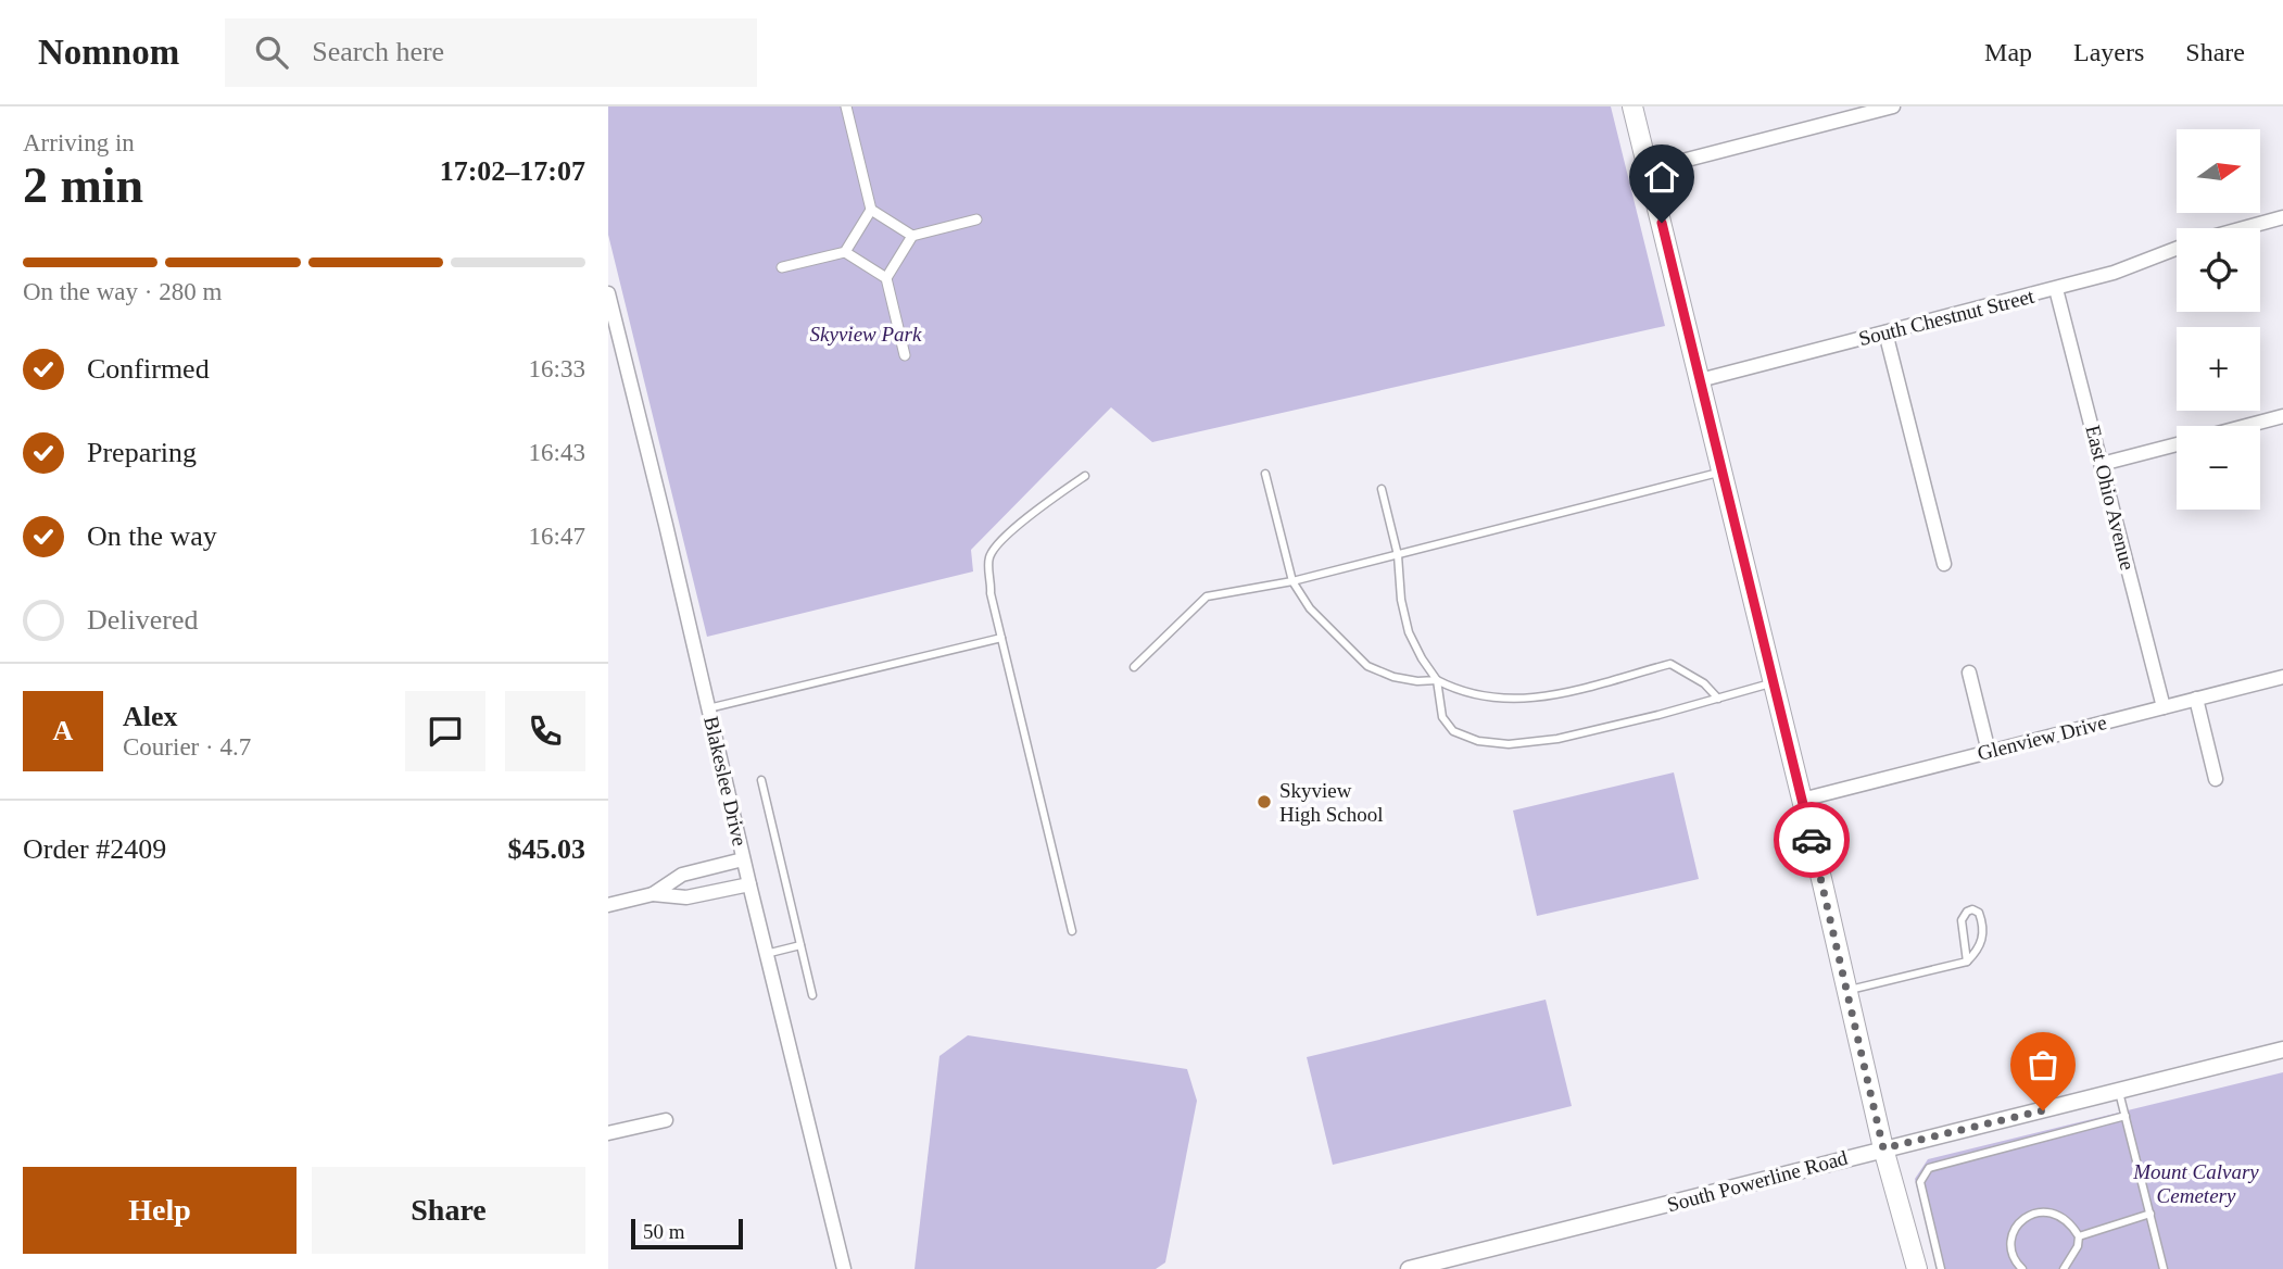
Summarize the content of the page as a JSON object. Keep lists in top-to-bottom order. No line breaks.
{"streets":{"street":["South Chestnut Street","East Ohio Avenue","Glenview Drive","Blakeslee Drive","South Powerline Road"]},"crossings":[["South Chestnut Street","East Ohio Avenue"],["East Ohio Avenue","Glenview Drive"]],"parks":["Skyview Park","Mount Calvary Cemetery"],"places":["Skyview High School"],"scale_bar":"50 m","north":"right","page":{"header":"Nomnom","search":"Search here","nav":["Map","Layers","Share"],"heading":["2 min","Arriving in","17:02–17:07"],"panel":["Alex","Courier · 4.7","Order #2409","$45.03"],"map_buttons":["+","−"],"bar":"On the way · 280 m","list":[["Confirmed","16:33"],["Preparing","16:43"],["On the way","16:47"],"Delivered"],"round":"A","buttons":["Help","Share"],"scale":"50 m"}}
